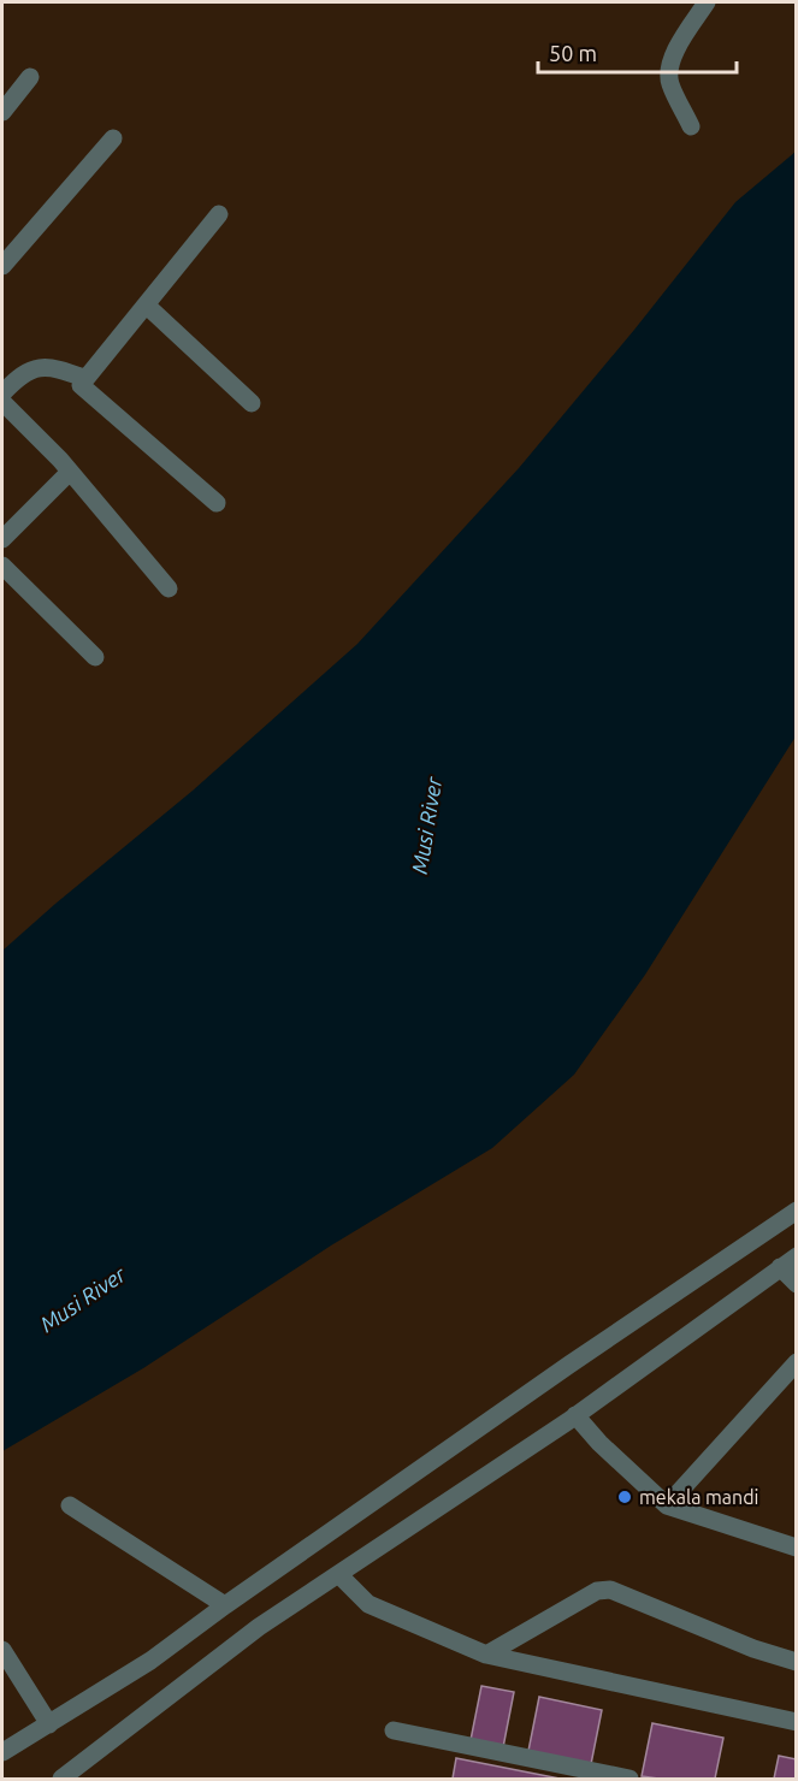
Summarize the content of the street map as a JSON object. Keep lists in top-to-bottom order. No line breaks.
{"water":["Musi River"],"places":["mekala mandi"],"scale_bar":"50 m"}
